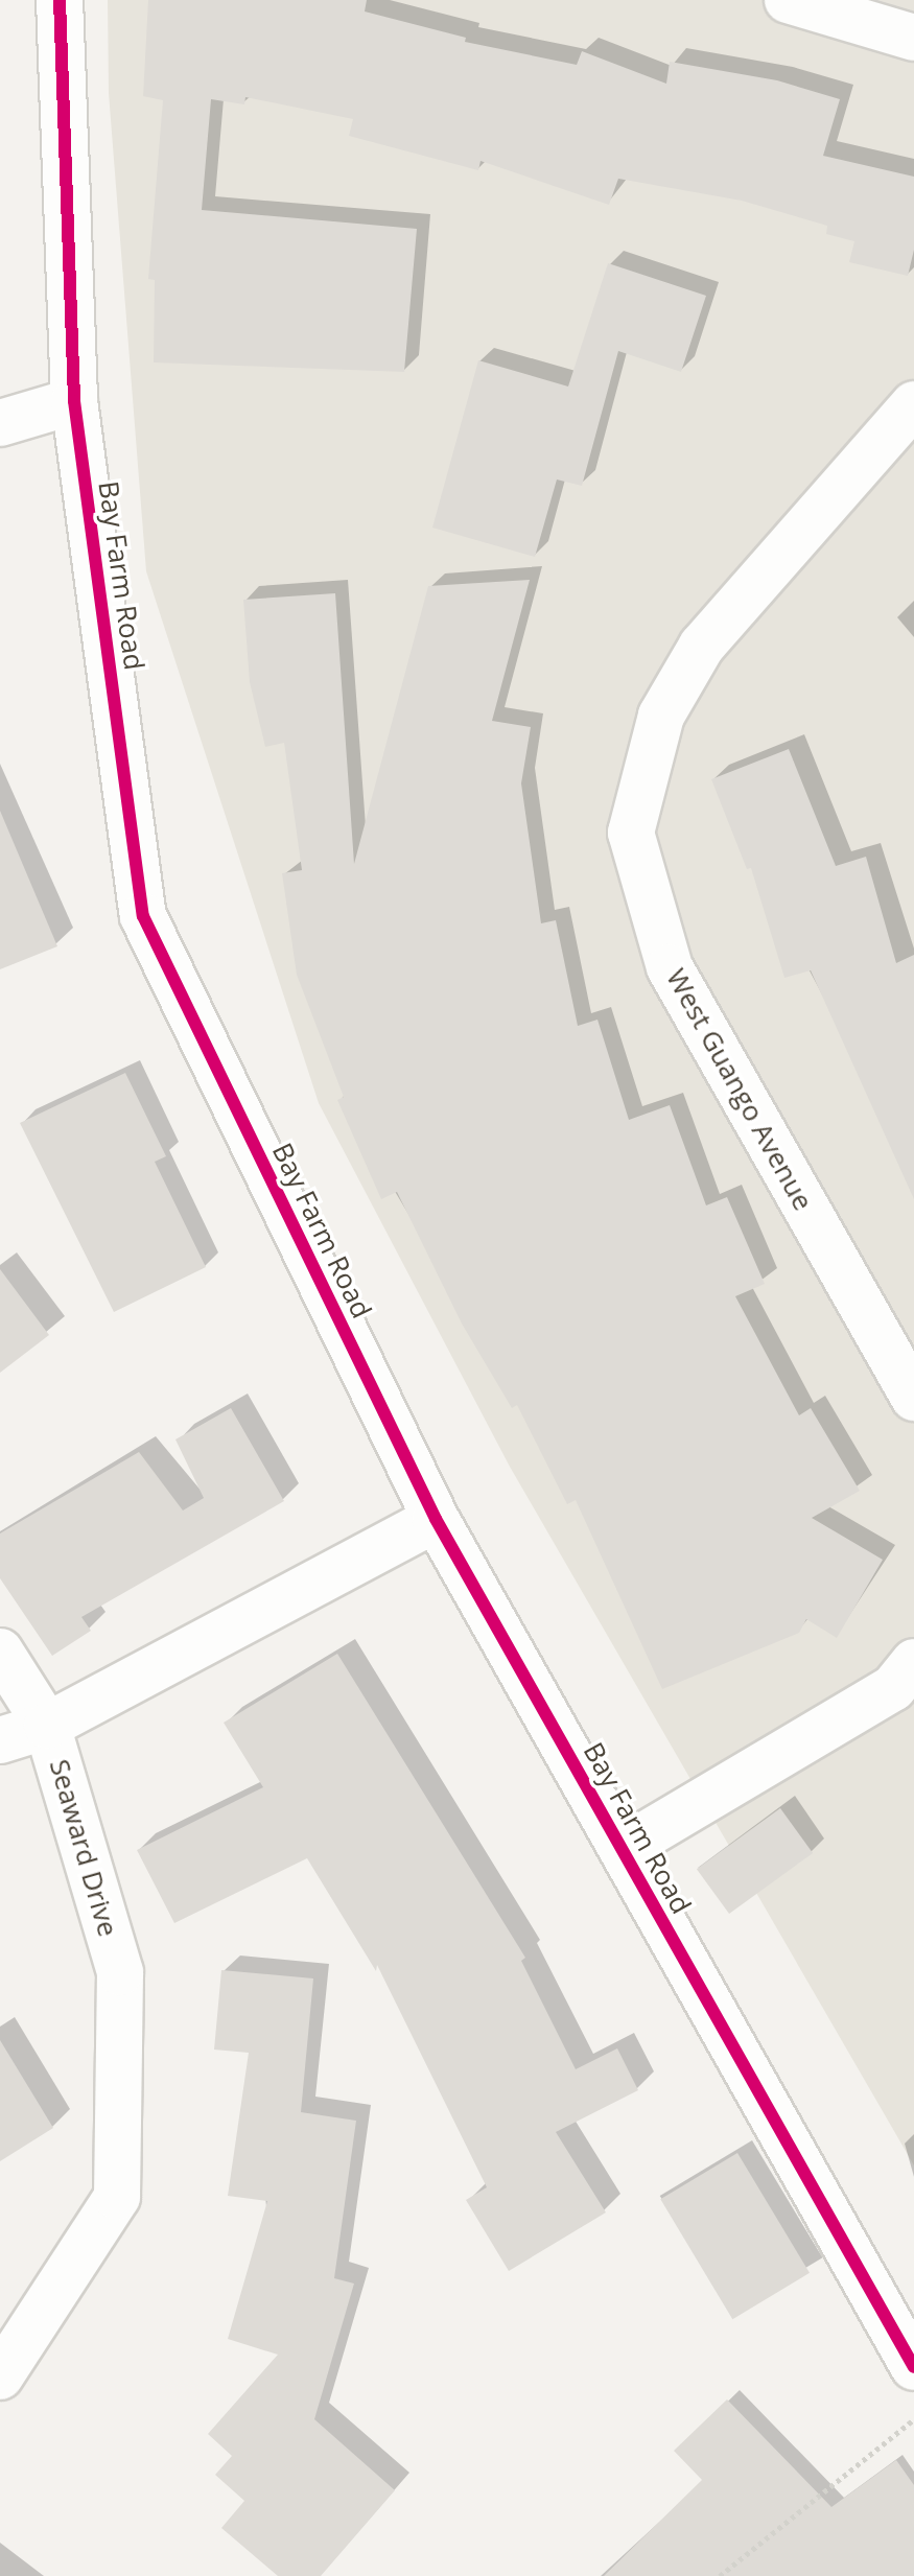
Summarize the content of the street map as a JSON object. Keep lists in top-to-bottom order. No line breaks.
{"streets":{"street":["Bay Farm Road","West Guango Avenue","Seaward Drive"]},"crossings":[["Bay Farm Road","Seaward Drive"]]}
